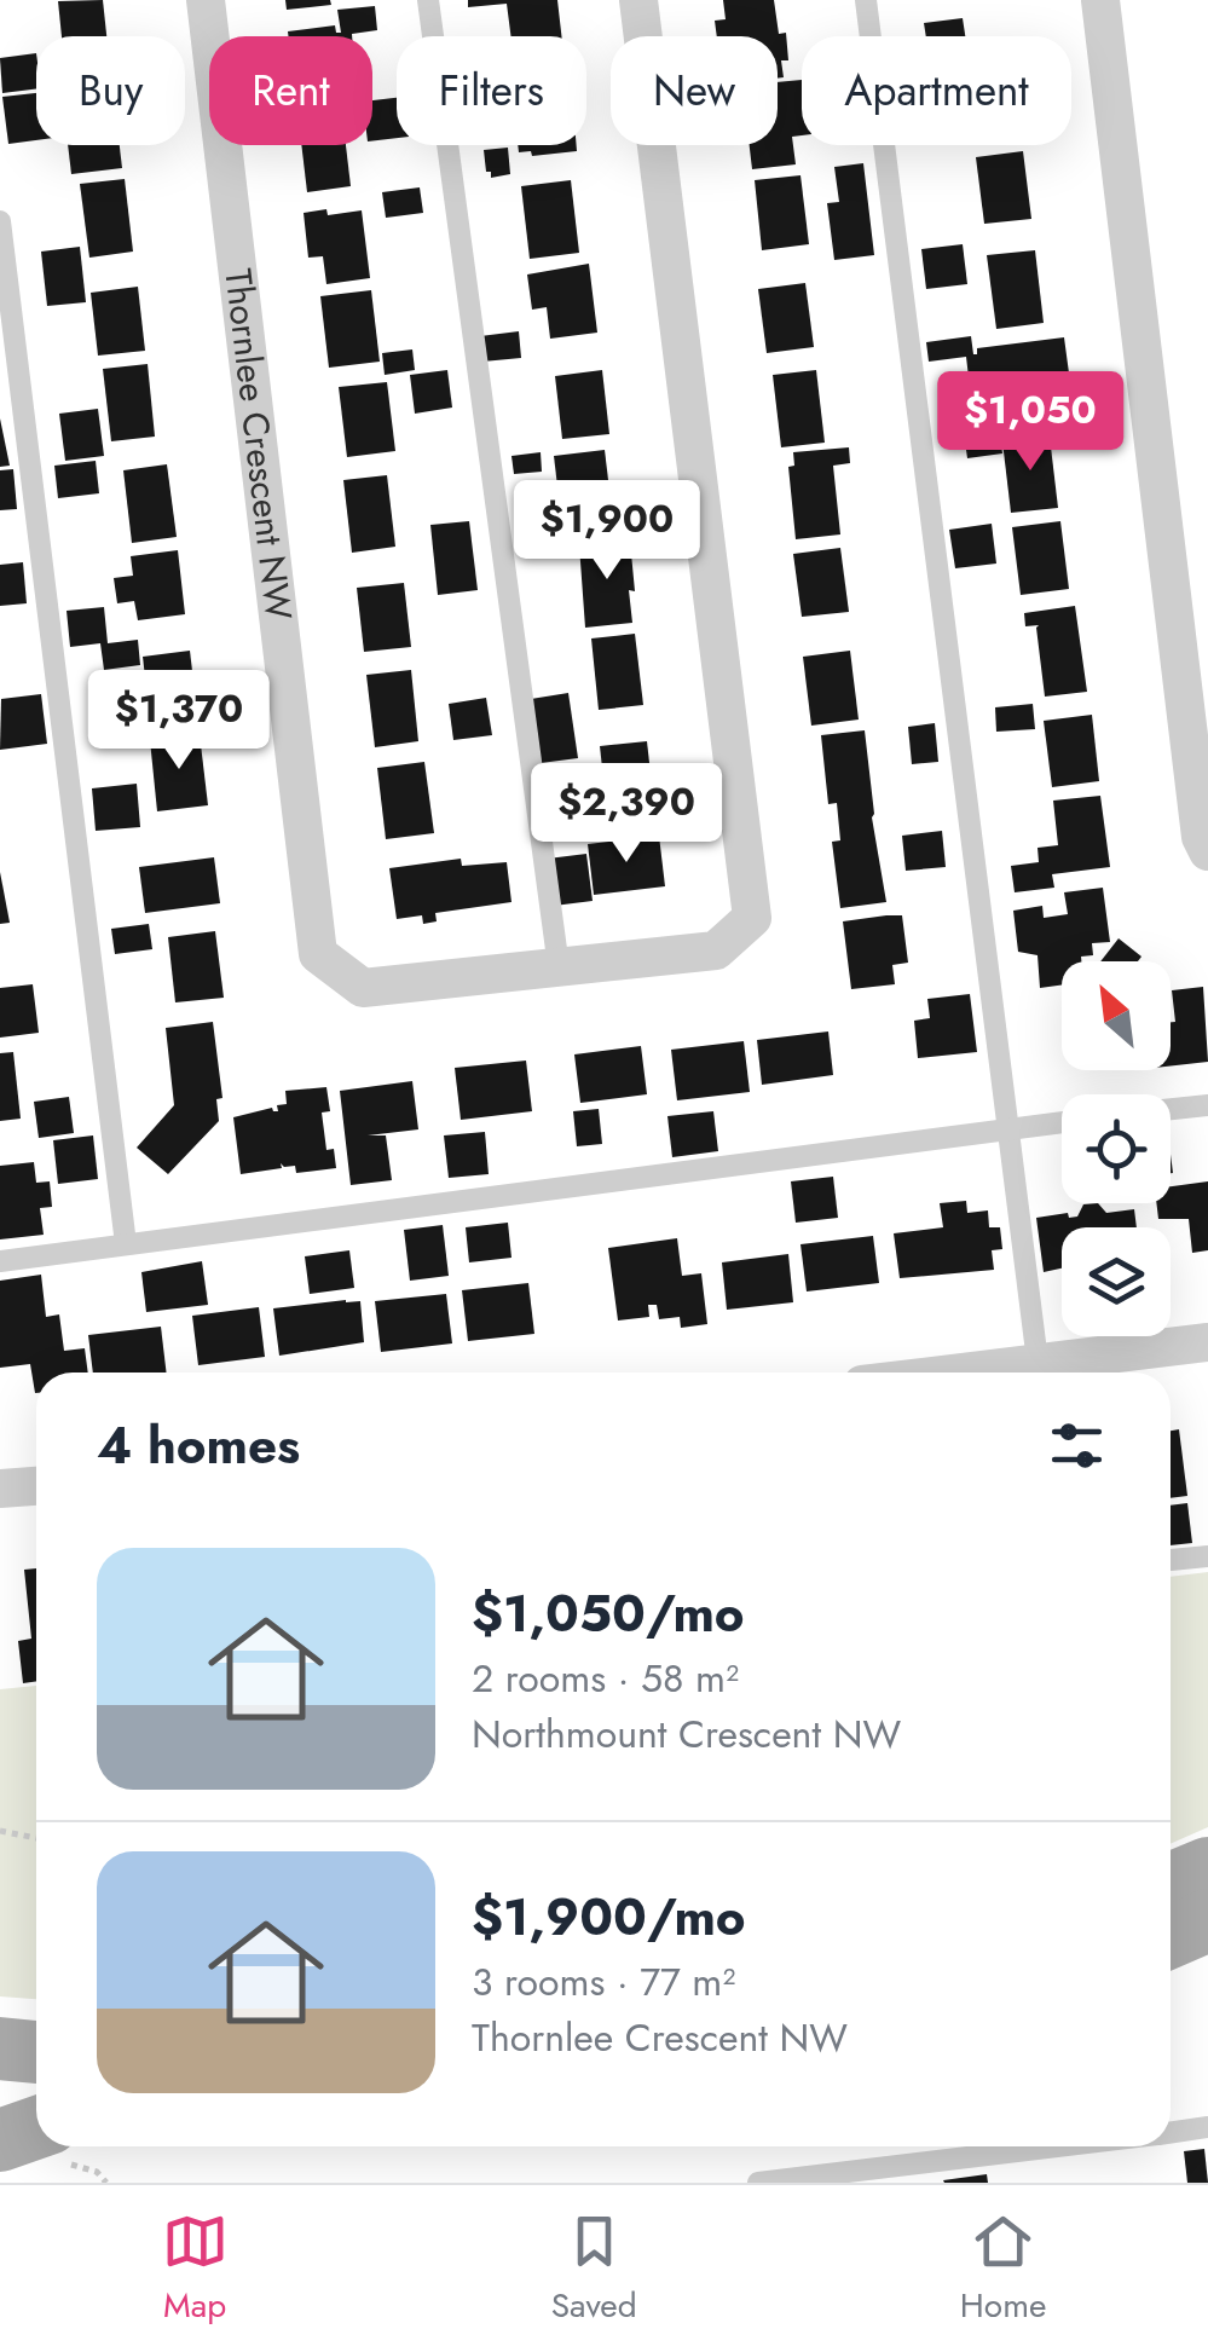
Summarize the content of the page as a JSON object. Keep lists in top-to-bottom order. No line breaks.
{"streets":{"street":["Thornlee Crescent NW"]},"north":"top left","page":{"chip":["Buy","Rent","Filters","New","Apartment"],"price":["$1,050","$1,900","$1,370","$2,390"],"heading":"4 homes","list":[{"name":"$1,050/mo","note":"2 rooms · 58 m² · Northmount Crescent NW"},{"name":"$1,900/mo","note":"3 rooms · 77 m² · Thornlee Crescent NW"}],"tabs":["Map","Saved","Home"]}}
